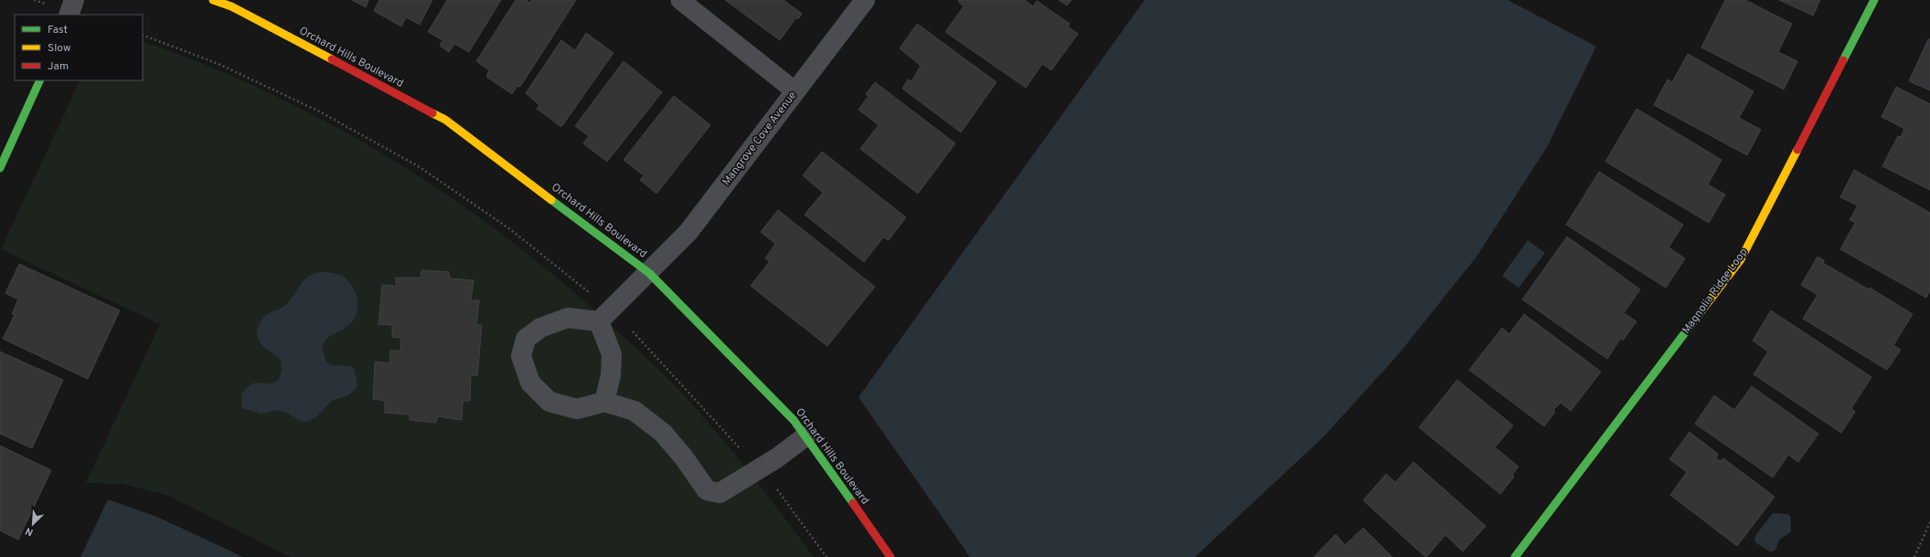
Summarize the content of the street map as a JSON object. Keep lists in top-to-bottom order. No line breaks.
{"streets":{"street":["Orchard Hills Boulevard","Mangrove Cove Avenue","Magnolia Ridge Loop"]},"crossings":[["Orchard Hills Boulevard","Mangrove Cove Avenue"]],"legend":["Fast","Slow","Jam"],"north":"bottom left"}
